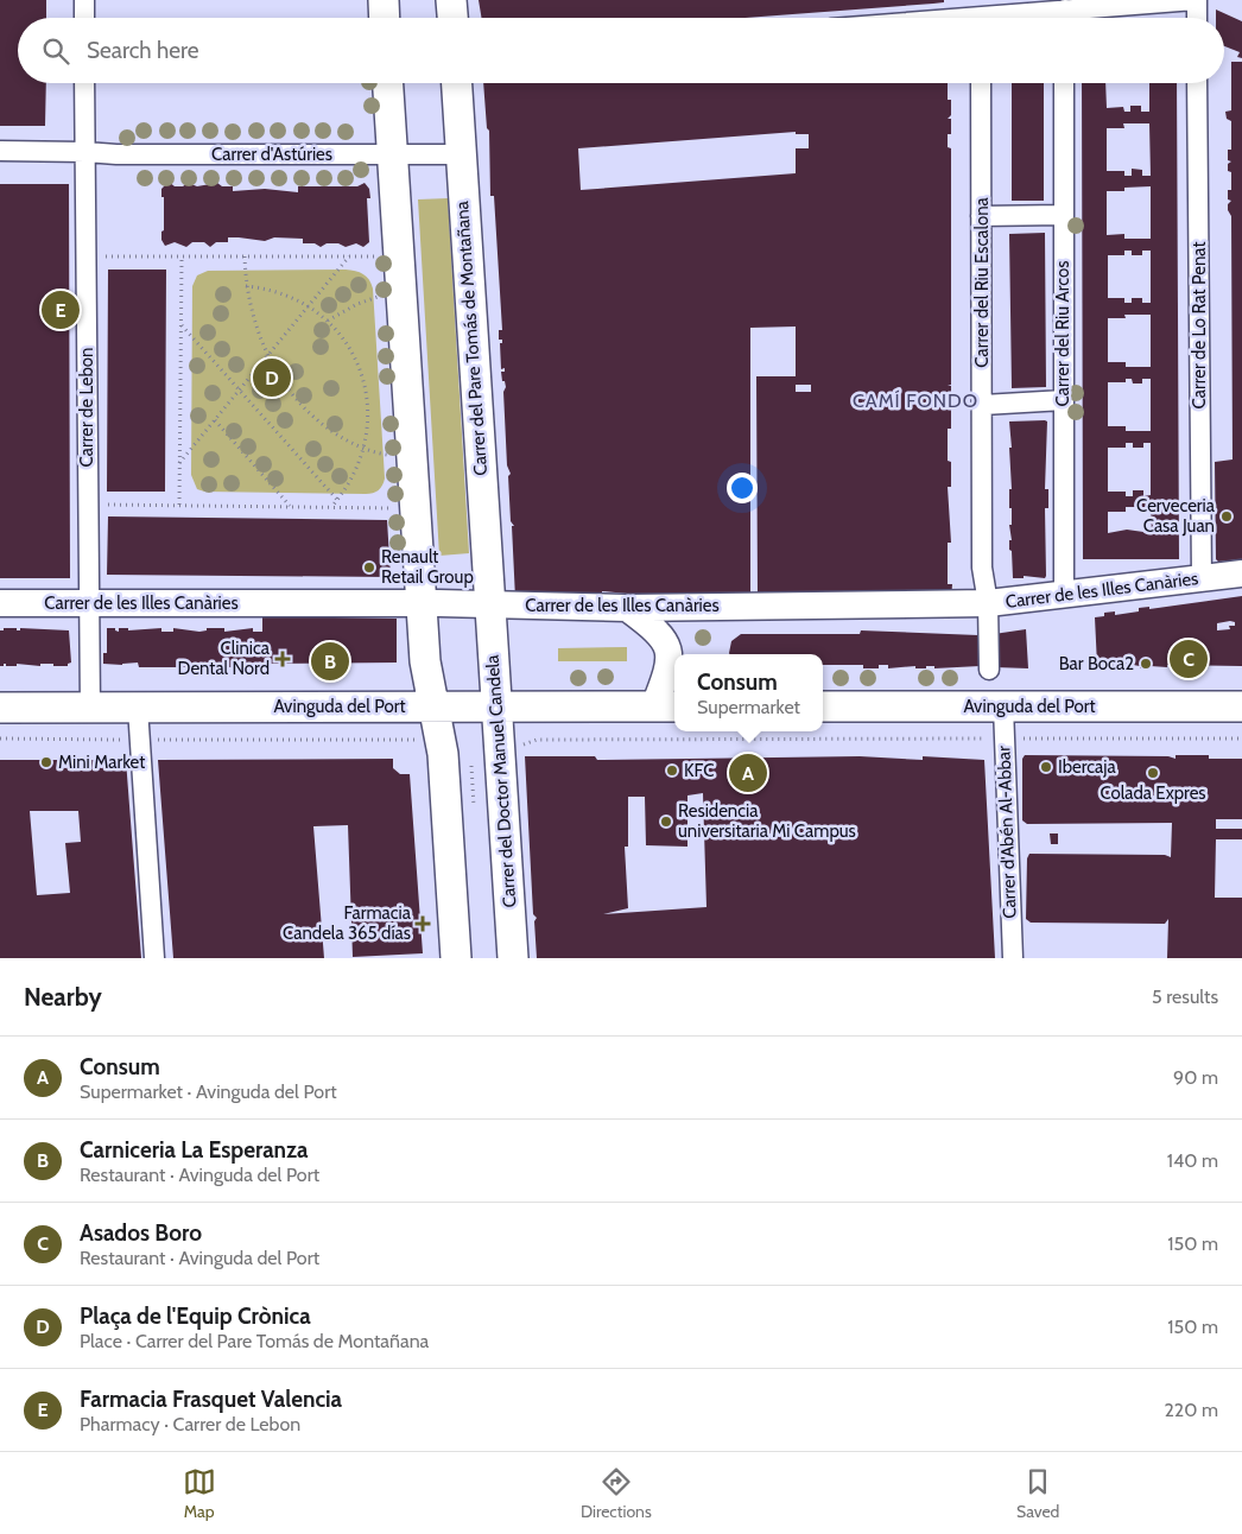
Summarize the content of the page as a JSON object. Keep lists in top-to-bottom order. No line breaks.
{"streets":{"main road":["Carrer del Pare Tomás de Montañana","Avinguda del Port","Carrer del Doctor Manuel Candela"],"street":["Carrer d'Astúries","Carrer del Riu Escalona","Carrer de Lo Rat Penat","Carrer del Riu Arcos","Carrer de Lebon","Carrer de les Illes Canàries","Carrer d'Abén Al-Abbar"]},"crossings":[["Carrer d'Astúries","Carrer del Pare Tomás de Montañana"],["Carrer d'Astúries","Carrer de Lebon"],["Carrer del Riu Escalona","Carrer de les Illes Canàries"],["Carrer de Lo Rat Penat","Carrer de les Illes Canàries"],["Carrer del Riu Arcos","Carrer de les Illes Canàries"],["Carrer del Pare Tomás de Montañana","Carrer de les Illes Canàries"],["Carrer del Pare Tomás de Montañana","Carrer del Doctor Manuel Candela"],["Carrer de Lebon","Carrer de les Illes Canàries"],["Carrer de Lebon","Avinguda del Port"],["Carrer de les Illes Canàries","Carrer del Doctor Manuel Candela"],["Avinguda del Port","Carrer del Doctor Manuel Candela"],["Avinguda del Port","Carrer d'Abén Al-Abbar"]],"districts":["CAMÍ FONDO"],"places":{"other":["Cerveceria Casa Juan","Renault Retail Group","Bar Boca2","Mini Market","Ibercaja","KFC","Colada Expres","Residencia universitaria Mi Campus"],"health":["Clinica Dental Nord","Farmacia Candela 365 días"]},"page":{"search":"Search here","pins":["E","D","C","B","A"],"popup":["Consum","Supermarket"],"heading":["Nearby","5 results"],"list":[{"mark":"A","name":"Consum","note":"Supermarket · Avinguda del Port","value":"90 m"},{"mark":"B","name":"Carniceria La Esperanza","note":"Restaurant · Avinguda del Port","value":"140 m"},{"mark":"C","name":"Asados Boro","note":"Restaurant · Avinguda del Port","value":"150 m"},{"mark":"D","name":"Plaça de l'Equip Crònica","note":"Place · Carrer del Pare Tomás de Montañana","value":"150 m"},{"mark":"E","name":"Farmacia Frasquet Valencia","note":"Pharmacy · Carrer de Lebon","value":"220 m"}],"nav":["Map","Directions","Saved"]}}
